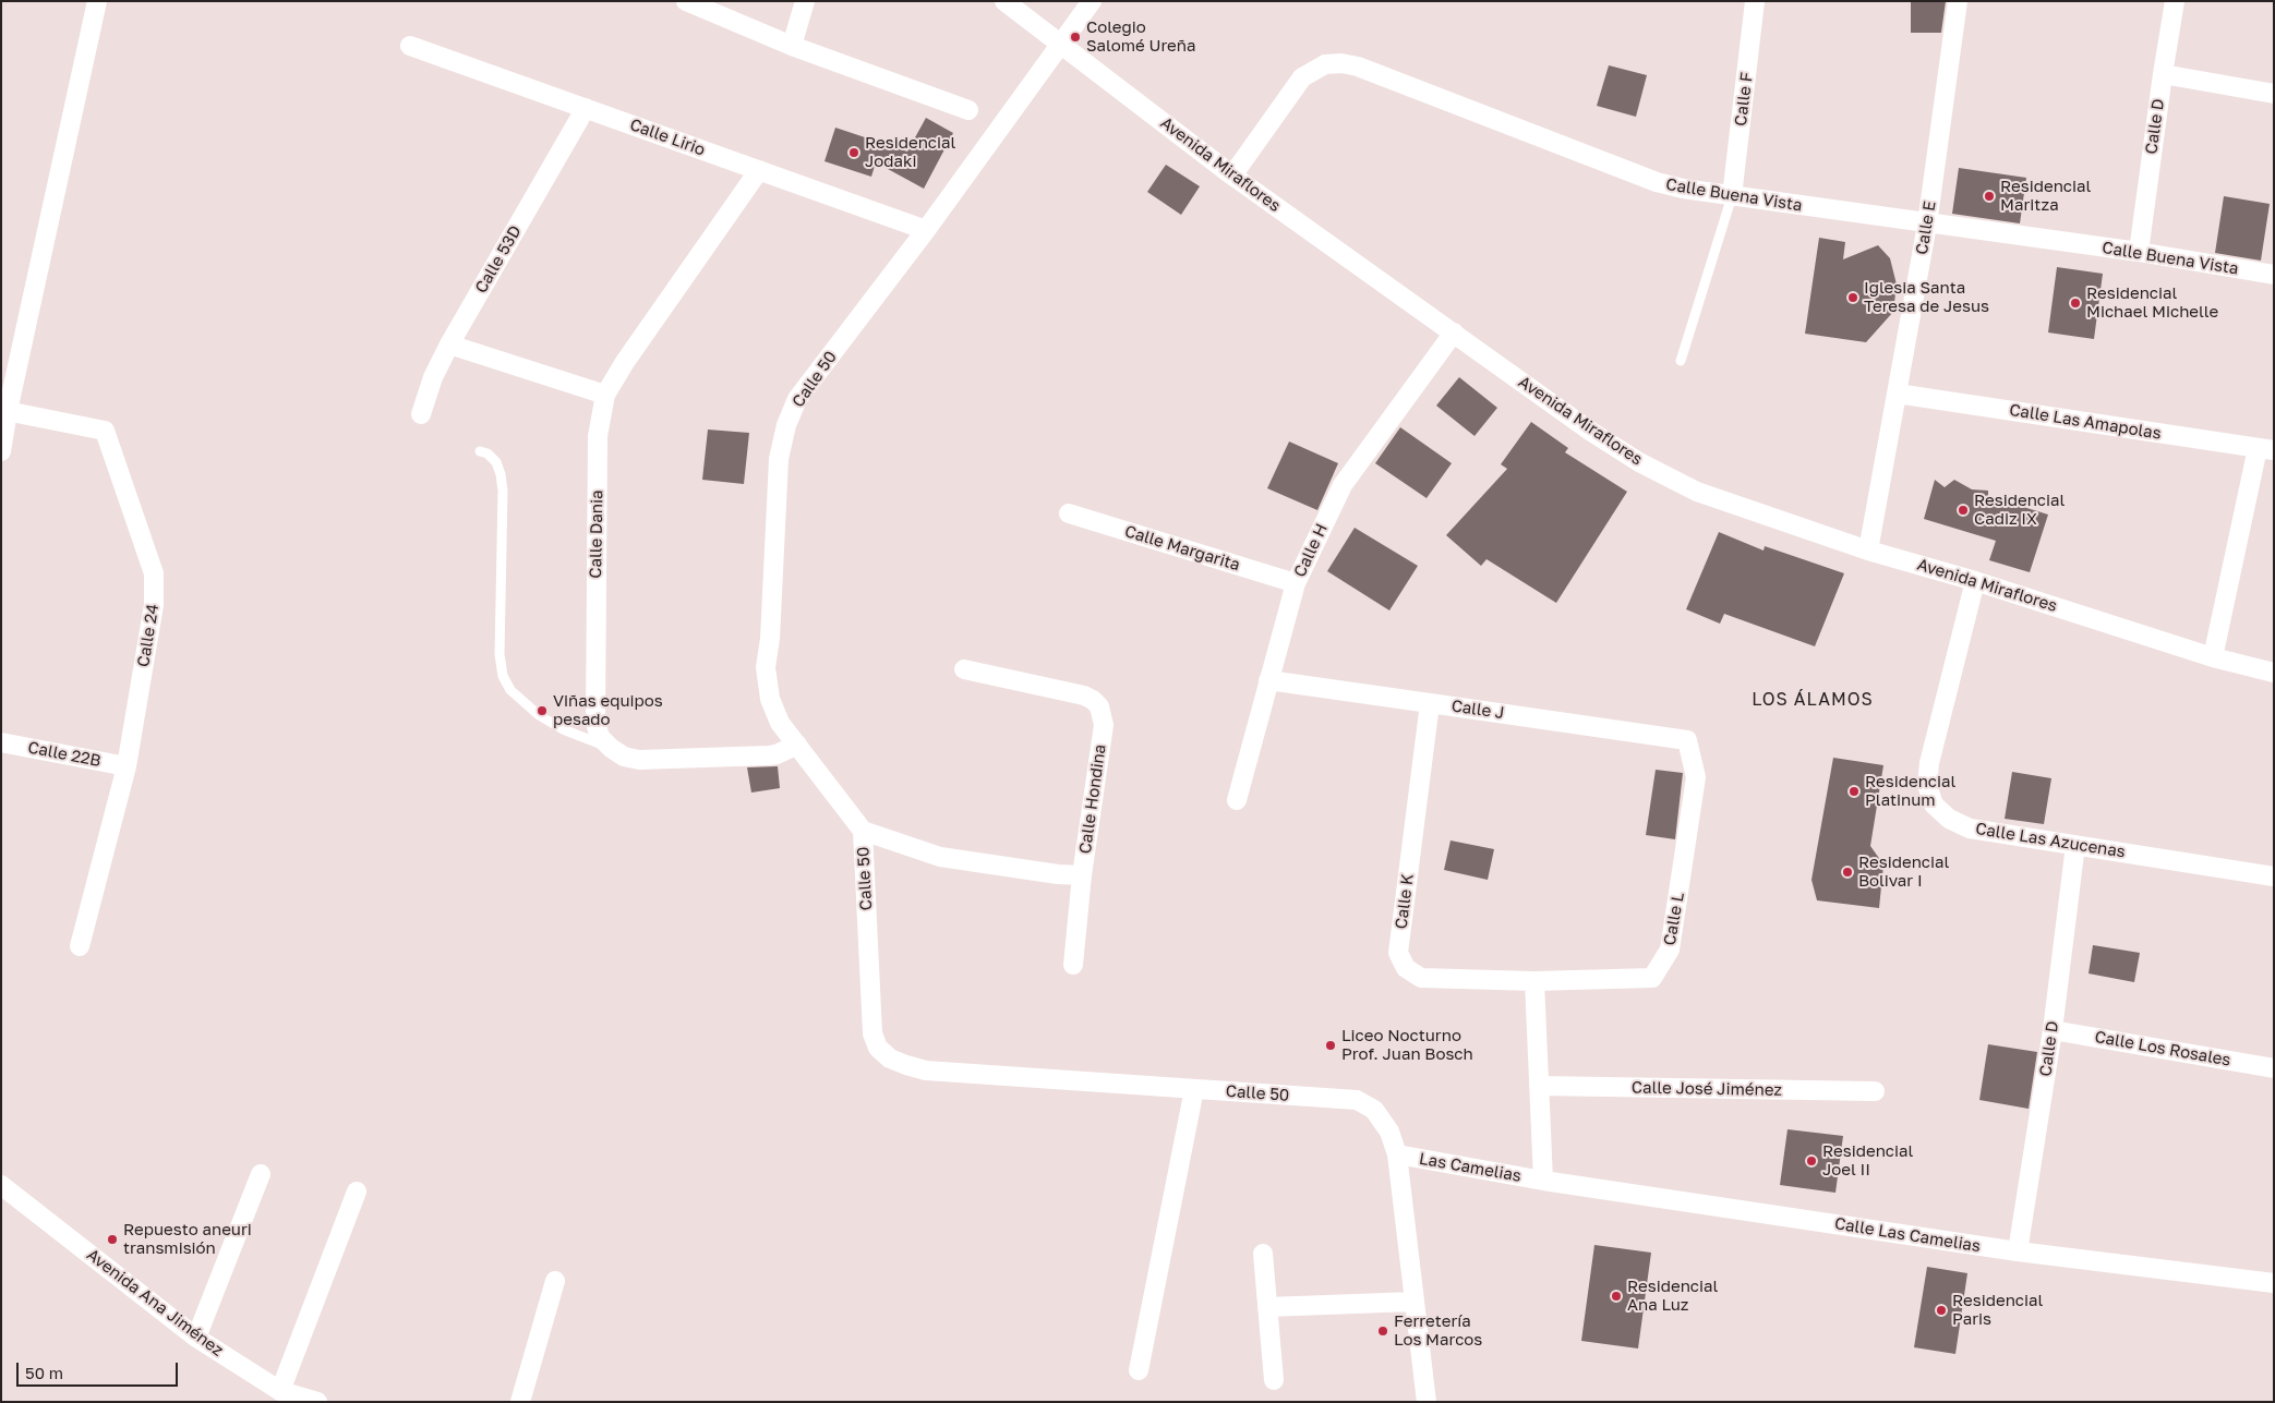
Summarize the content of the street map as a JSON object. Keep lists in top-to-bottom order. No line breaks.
{"streets":{"street":["Calle F","Calle D","Calle Lirio","Avenida Miraflores","Calle Buena Vista","Calle E","Calle 53D","Calle 50","Calle Las Amapolas","Calle Dania","Calle Margarita","Calle H","Calle 24","Calle J","Calle 22B","Calle Hondina","Calle Las Azucenas","Calle K","Calle L","Calle Los Rosales","Calle José Jiménez","Las Camelias","Calle Las Camelias","Avenida Ana Jiménez"]},"crossings":[["Calle F","Calle Buena Vista"],["Calle D","Calle Buena Vista"],["Calle D","Calle Las Azucenas"],["Calle D","Calle Los Rosales"],["Calle D","Calle Las Camelias"],["Calle Lirio","Calle 53D"],["Calle Lirio","Calle 50"],["Calle Lirio","Calle Dania"],["Avenida Miraflores","Calle Buena Vista"],["Avenida Miraflores","Calle E"],["Avenida Miraflores","Calle 50"],["Avenida Miraflores","Calle H"],["Avenida Miraflores","Calle Las Azucenas"],["Calle Buena Vista","Calle E"],["Calle E","Calle Las Amapolas"],["Calle 50","Calle Hondina"],["Calle 50","Las Camelias"],["Calle Margarita","Calle H"],["Calle H","Calle J"],["Calle 24","Calle 22B"],["Calle J","Calle K"],["Calle J","Calle L"],["Calle K","Calle L"],["Las Camelias","Calle Las Camelias"]],"districts":["LOS ÁLAMOS"],"places":["Colegio Salomé Ureña","Residencial Jodaki","Residencial Maritza","Iglesia Santa Teresa de Jesus","Residencial Michael Michelle","Residencial Cadiz IX","Viñas equipos pesado","Residencial Platinum","Residencial Bolivar I","Liceo Nocturno Prof. Juan Bosch","Residencial Joel II","Repuesto aneuri transmisión","Residencial Ana Luz","Residencial Paris","Ferretería Los Marcos"],"scale_bar":"50 m"}
